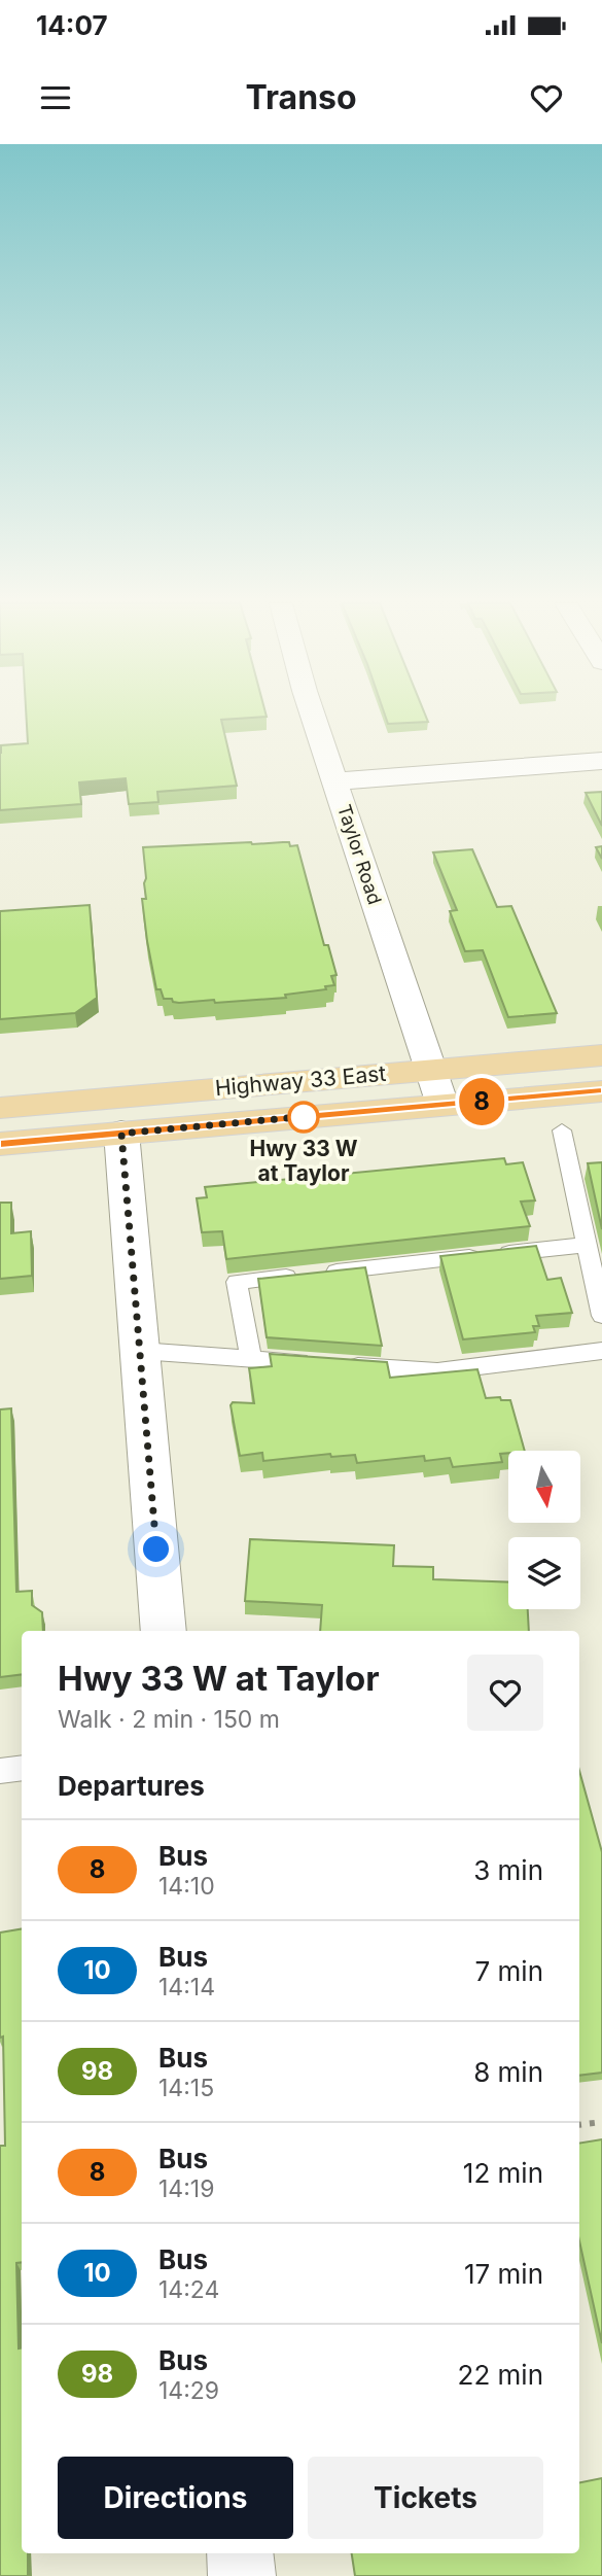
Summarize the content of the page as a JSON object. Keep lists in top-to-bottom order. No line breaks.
{"streets":{"main road":["Highway 33 East"],"street":["Taylor Road"]},"crossings":[["Taylor Road","Highway 33 East"]],"places":["Hwy 33 W at Taylor"],"lines":["bus line 8"],"north":"bottom","page":{"status":"14:07","header":"Transo","on_map":"8","heading":[["Hwy 33 W at Taylor","Walk · 2 min · 150 m"],"Departures"],"list":[{"mark":"8","name":"Bus","note":"14:10","value":"3 min"},{"mark":"10","name":"Bus","note":"14:14","value":"7 min"},{"mark":"98","name":"Bus","note":"14:15","value":"8 min"},{"mark":"8","name":"Bus","note":"14:19","value":"12 min"},{"mark":"10","name":"Bus","note":"14:24","value":"17 min"},{"mark":"98","name":"Bus","note":"14:29","value":"22 min"}],"buttons":["Directions","Tickets"]}}
